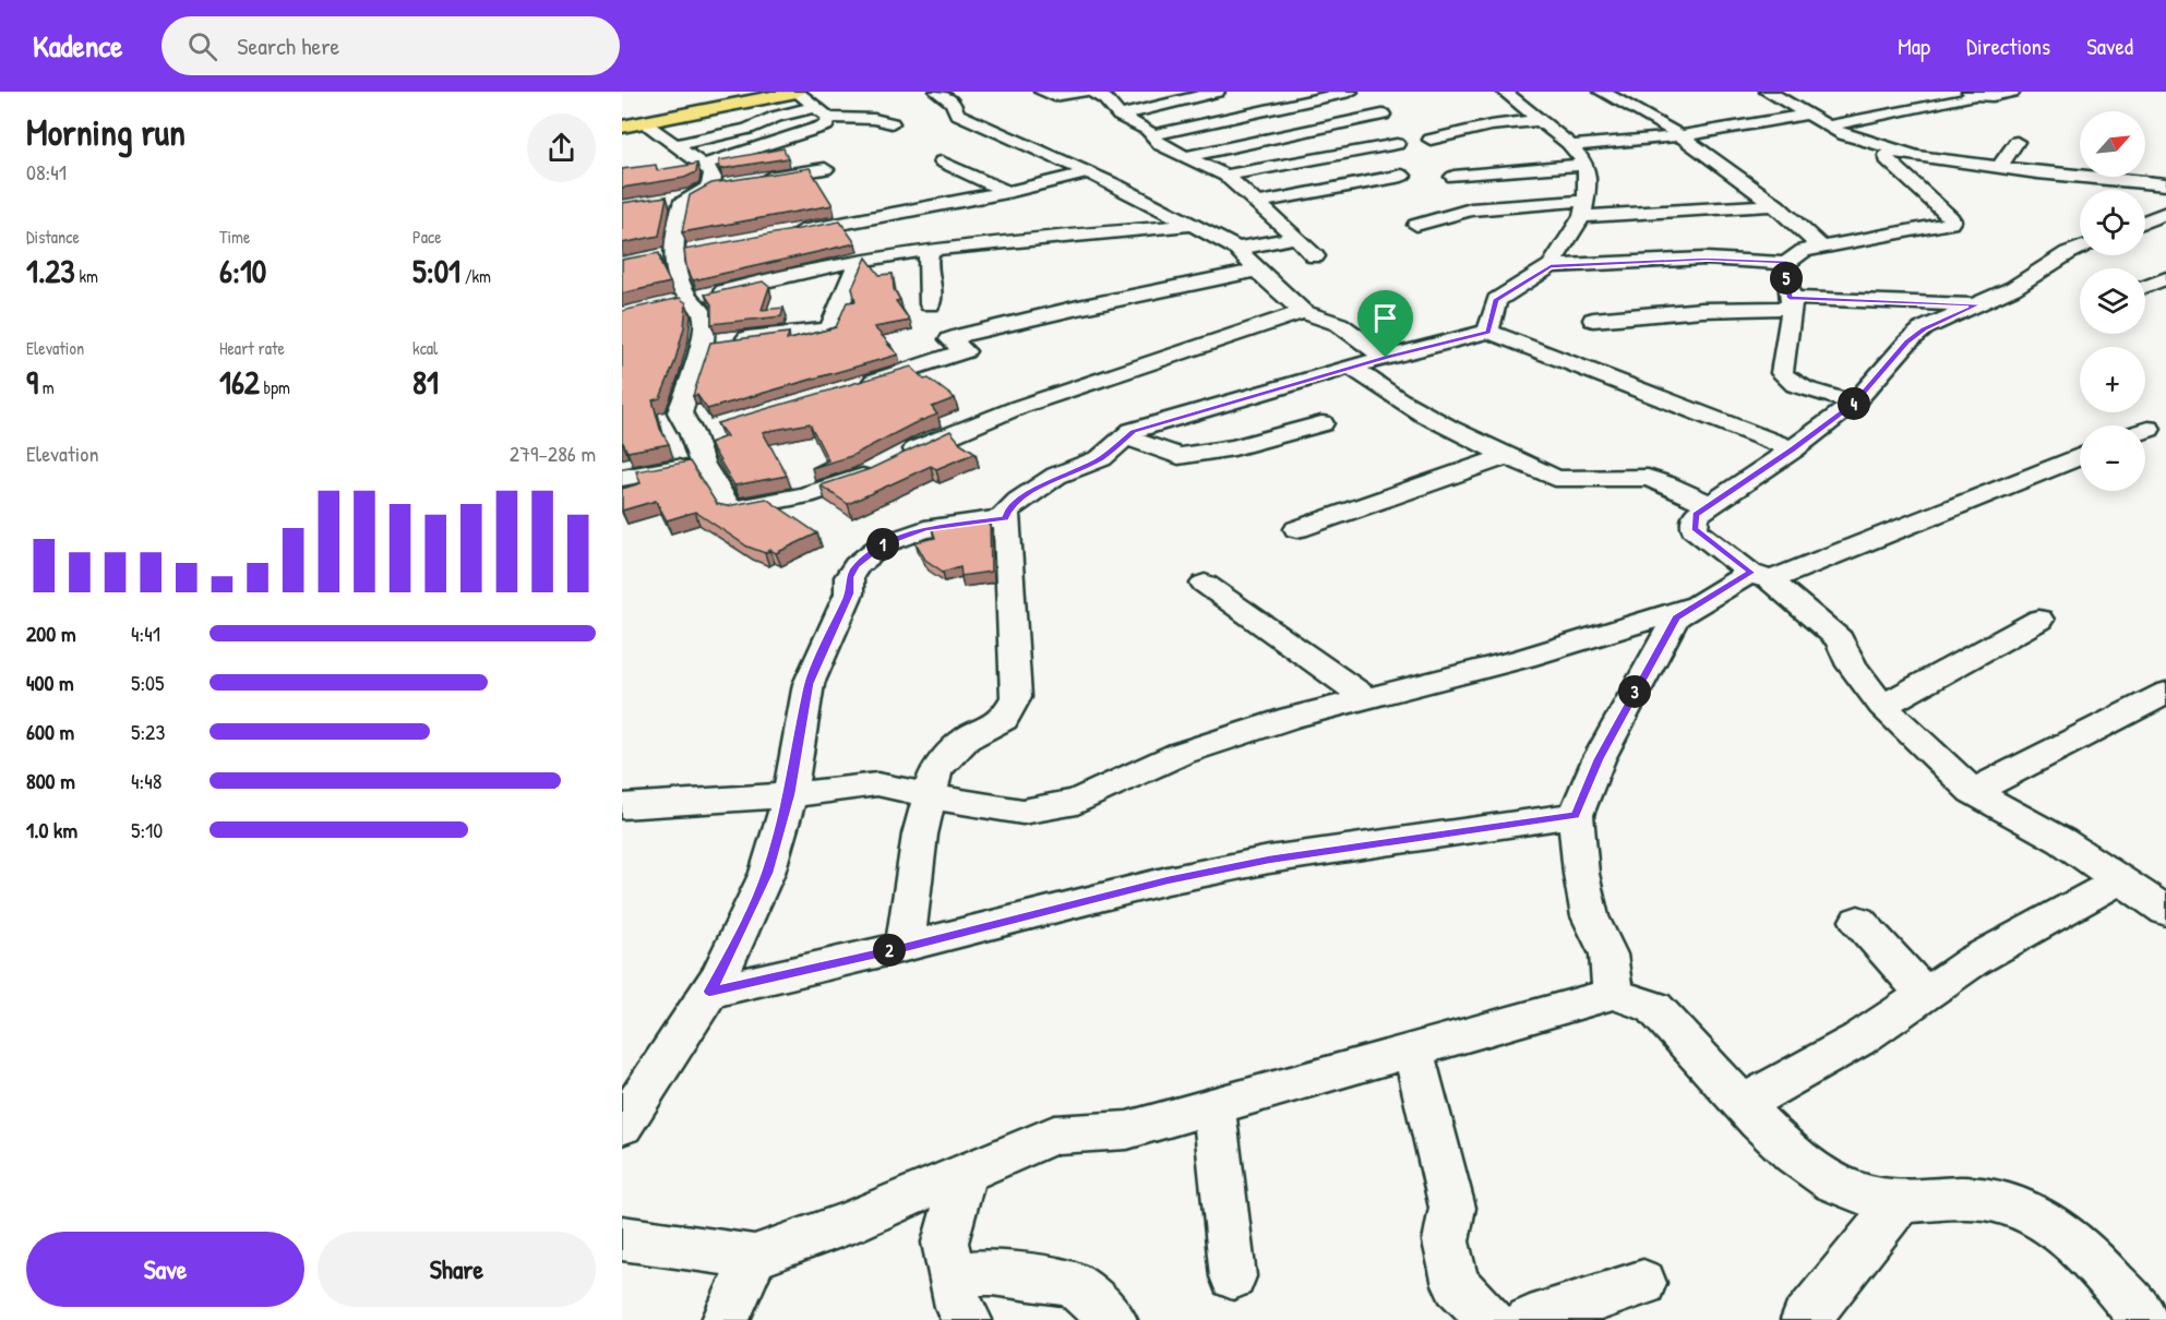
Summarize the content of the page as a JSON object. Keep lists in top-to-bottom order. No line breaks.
{"north":"top right","page":{"header":"Kadence","search":"Search here","nav":["Map","Directions","Saved"],"heading":["Morning run","08:41"],"map_buttons":["+","−"],"stats":[["Distance","1.23 km"],["Time","6:10"],["Pace","5:01 /km"],["Elevation","9 m"],["Heart rate","162 bpm"],["kcal","81"]],"pins":["5","4","1","3","2"],"chart":["Elevation","279–286 m"],"list":[{"name":"200 m","note":"4:41"},{"name":"400 m","note":"5:05"},{"name":"600 m","note":"5:23"},{"name":"800 m","note":"4:48"},{"name":"1.0 km","note":"5:10"}],"buttons":["Save","Share"]}}
